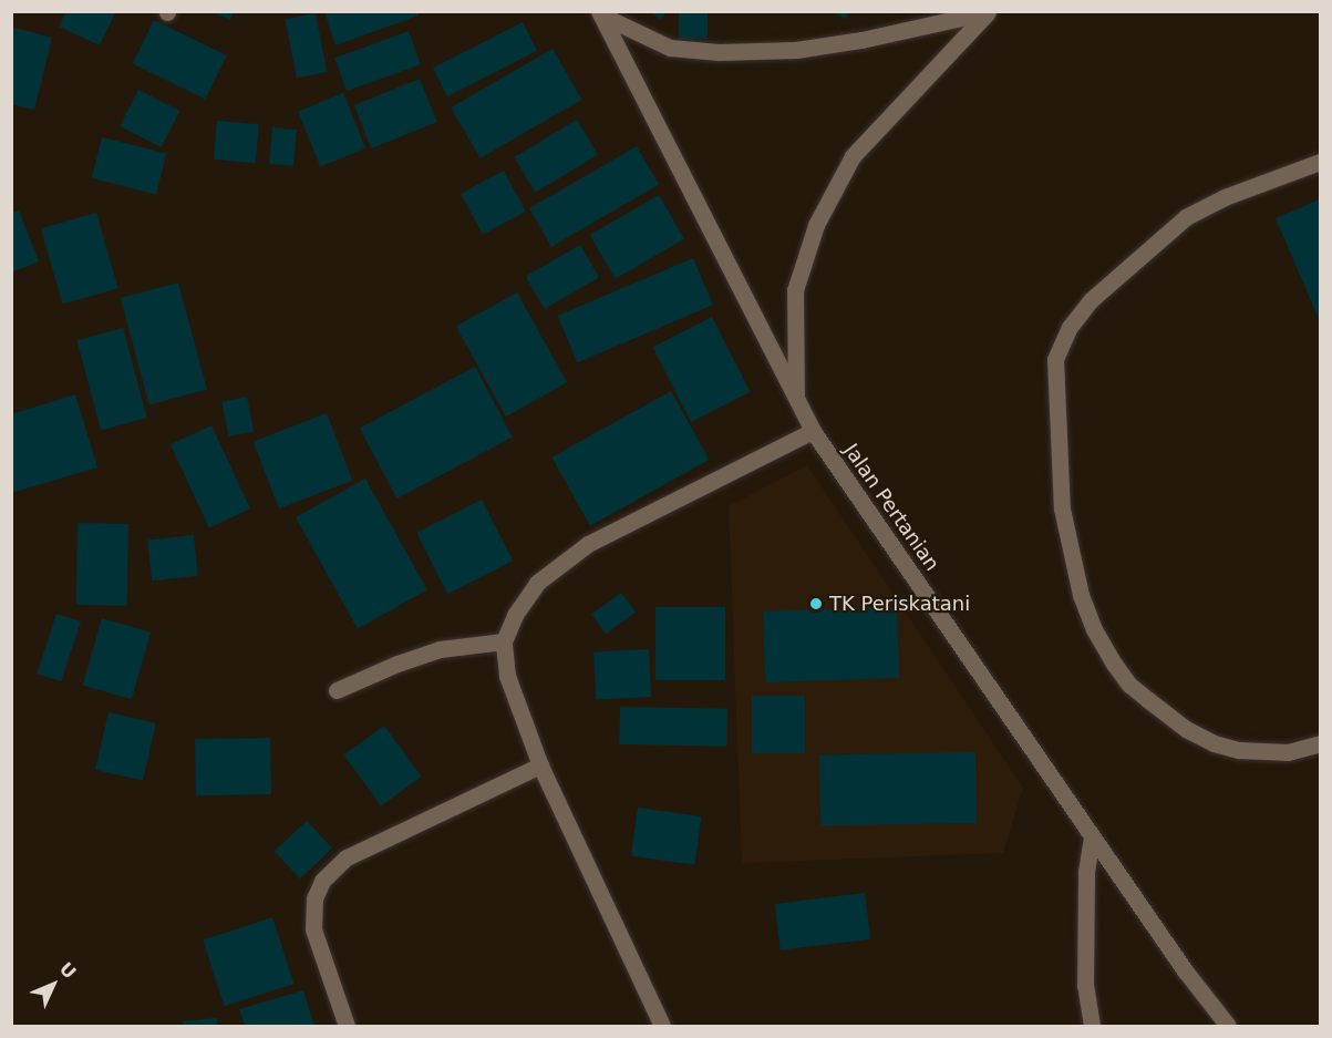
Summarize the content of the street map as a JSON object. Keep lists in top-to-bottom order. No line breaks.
{"streets":{"street":["Jalan Pertanian"]},"places":["TK Periskatani"],"north":"top right"}
